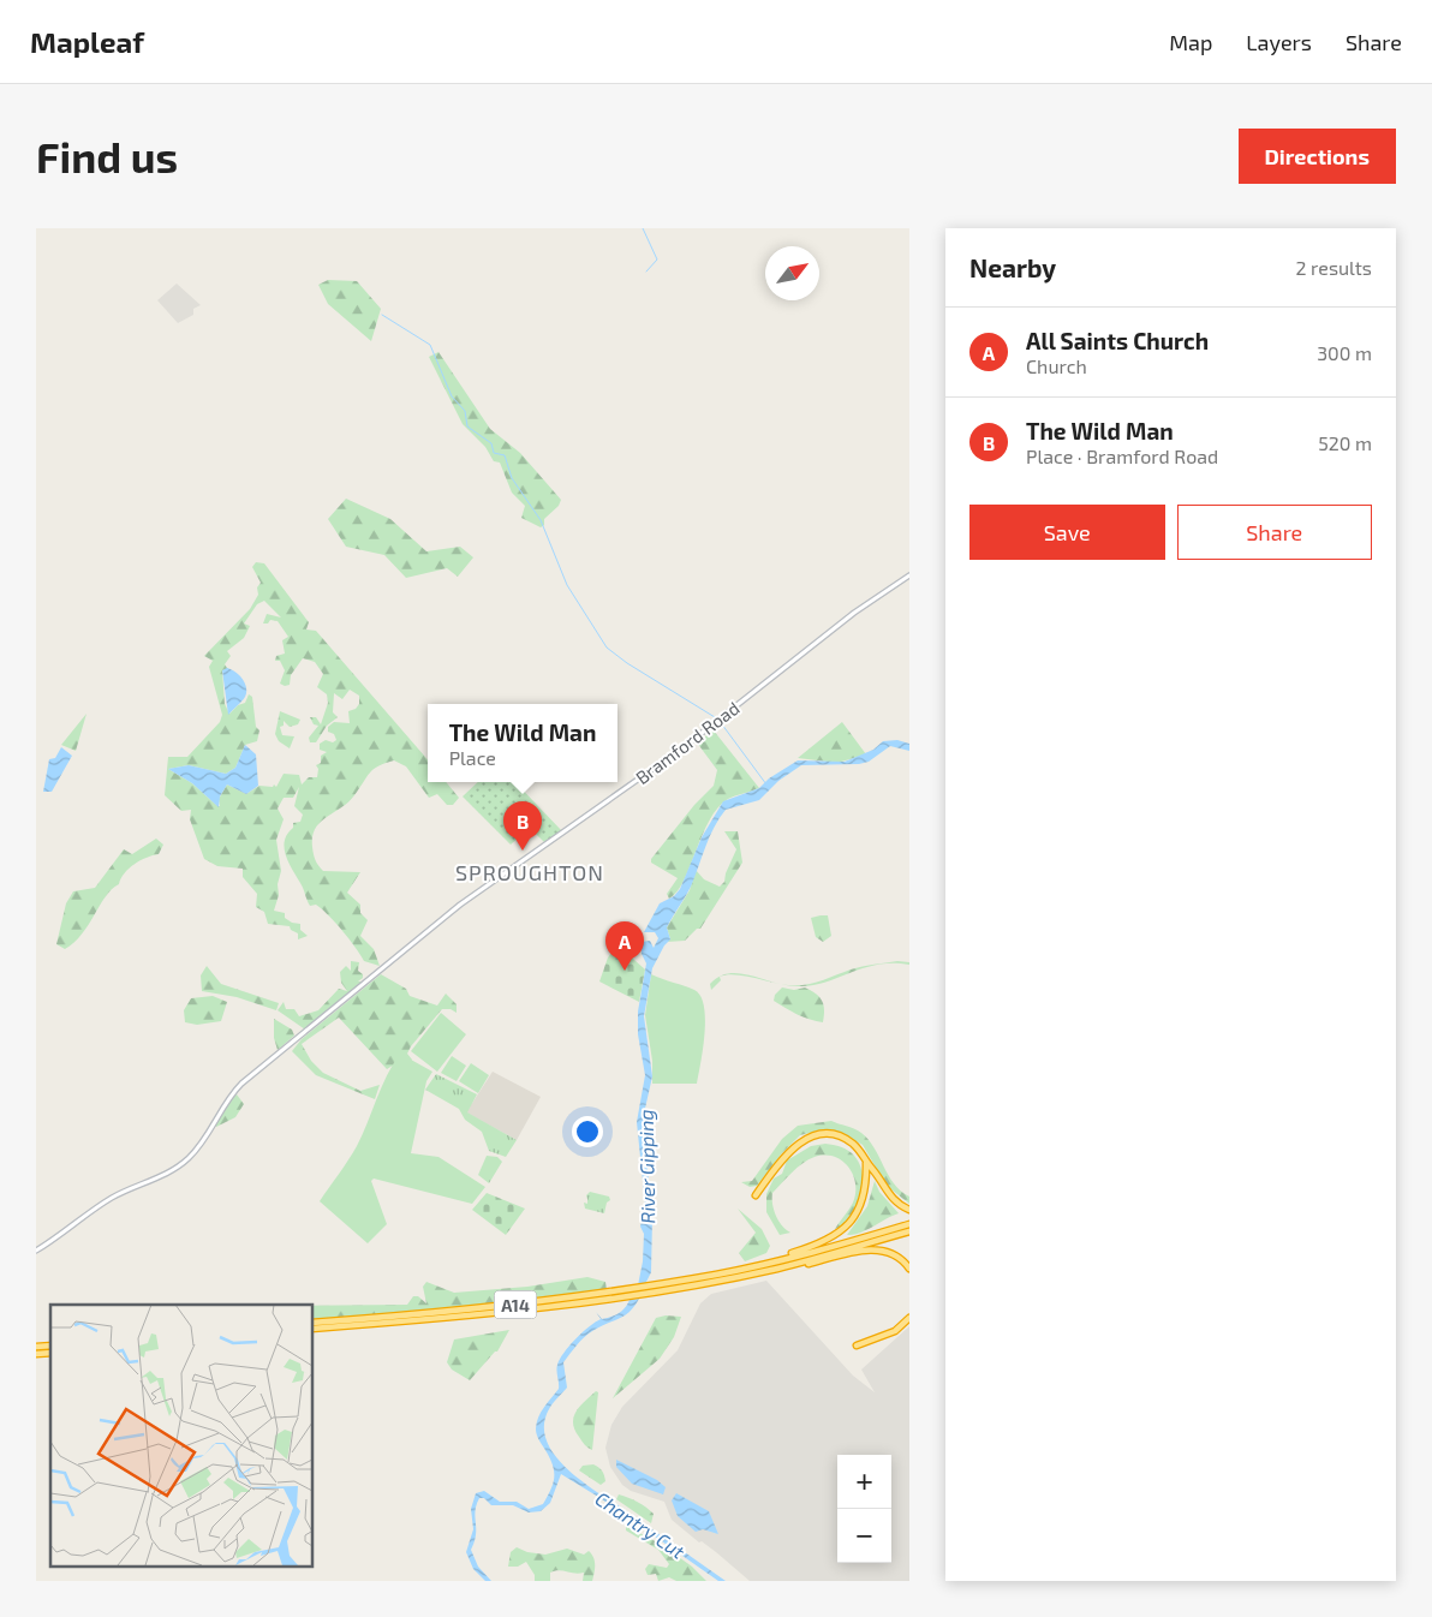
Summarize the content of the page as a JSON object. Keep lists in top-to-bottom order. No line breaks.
{"streets":{"highway":["A14"],"main road":["Bramford Road"]},"districts":["SPROUGHTON"],"water":["River Gipping","Chantry Cut"],"north":"top right","page":{"header":"Mapleaf","nav":["Map","Layers","Share"],"buttons":["Directions",["Save","Share"]],"title":"Find us","heading":["Nearby","2 results"],"list":[{"mark":"A","name":"All Saints Church","note":"Church","value":"300 m"},{"mark":"B","name":"The Wild Man","note":"Place · Bramford Road","value":"520 m"}],"popup":["The Wild Man","Place"],"pins":["B","A"],"map_buttons":["+","−"]}}
